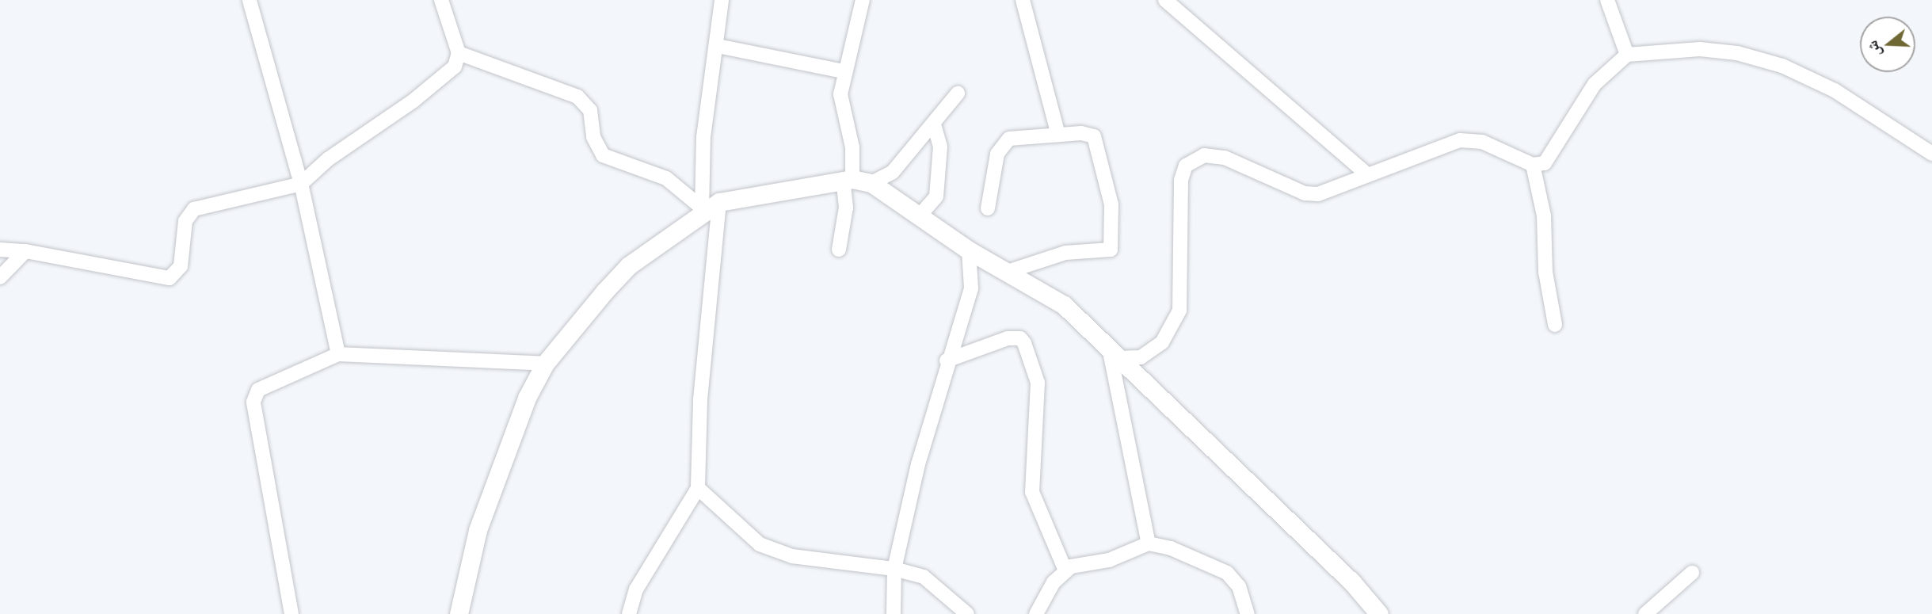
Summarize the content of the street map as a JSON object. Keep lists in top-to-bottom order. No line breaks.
{"north":"left"}
